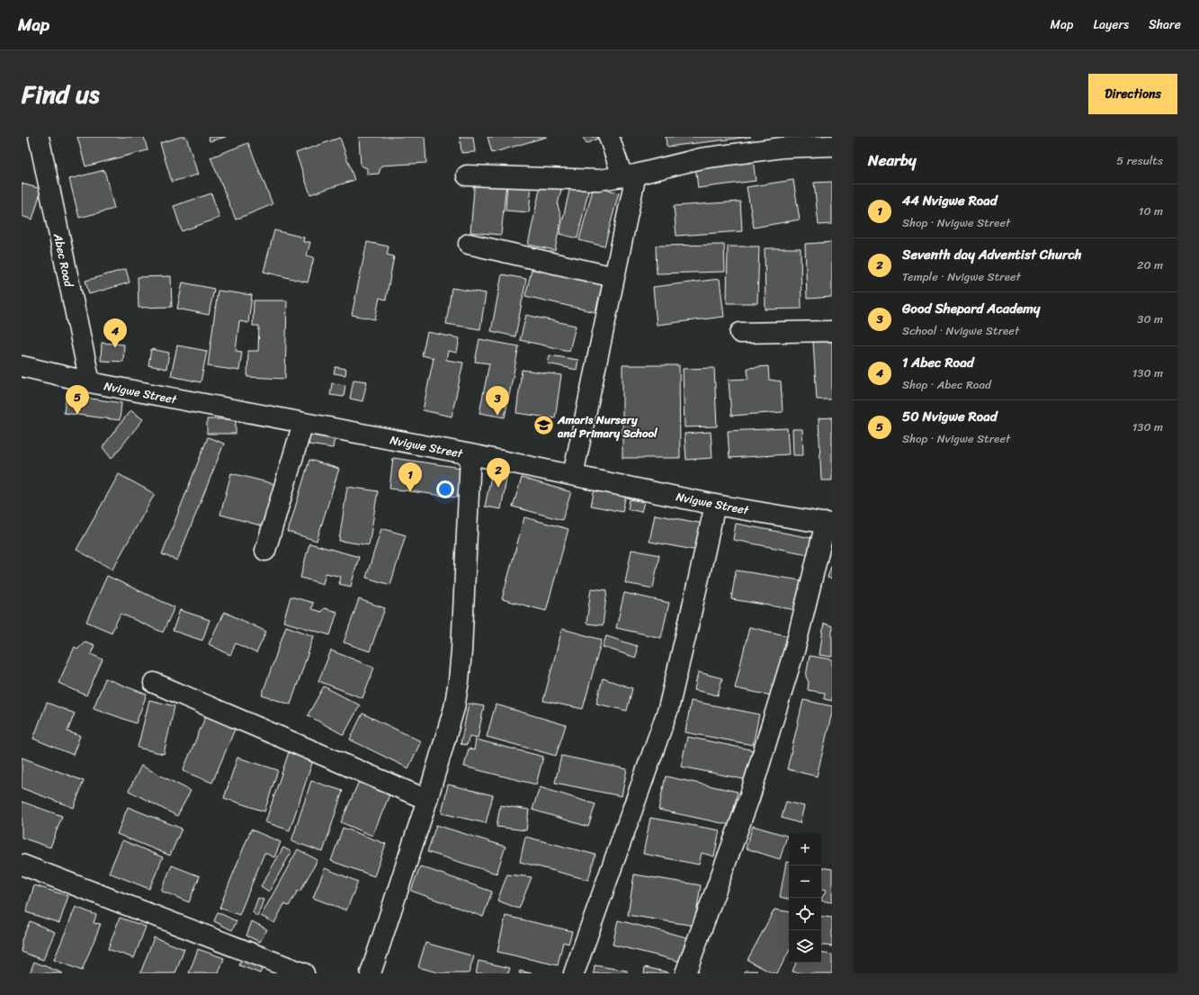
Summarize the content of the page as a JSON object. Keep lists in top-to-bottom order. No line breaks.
{"streets":{"street":["Abec Road","Nvigwe Street"]},"crossings":[["Abec Road","Nvigwe Street"]],"places":{"school or university":["Amaris Nursery and Primary School"]},"page":{"header":"Map","nav":["Map","Layers","Share"],"title":"Find us","buttons":"Directions","heading":["Nearby","5 results"],"list":[{"mark":"1","name":"44 Nvigwe Road","note":"Shop · Nvigwe Street","value":"10 m"},{"mark":"2","name":"Seventh day Adventist Church","note":"Temple · Nvigwe Street","value":"20 m"},{"mark":"3","name":"Good Shepard Academy","note":"School · Nvigwe Street","value":"30 m"},{"mark":"4","name":"1 Abec Road","note":"Shop · Abec Road","value":"130 m"},{"mark":"5","name":"50 Nvigwe Road","note":"Shop · Nvigwe Street","value":"130 m"}],"pins":["4","5","3","2","1"],"map_buttons":["+","−"]}}
